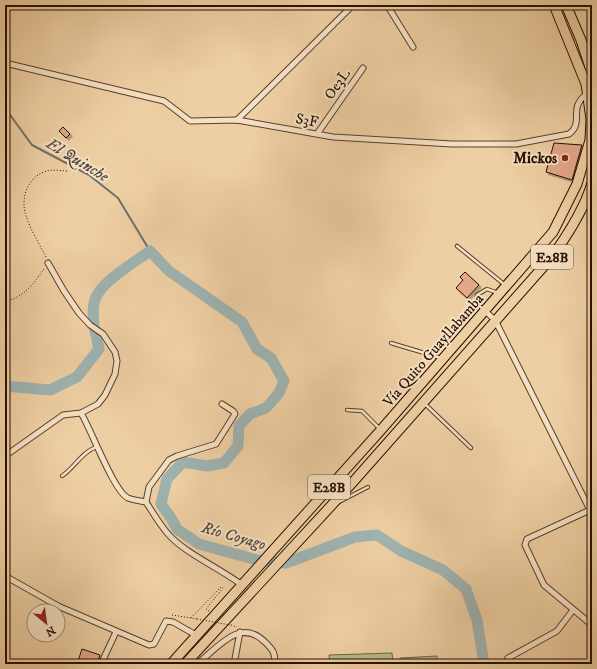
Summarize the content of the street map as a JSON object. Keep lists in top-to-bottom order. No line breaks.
{"streets":{"highway":["E28B","Vía Quito Guayllabamba"],"street":["Oe3L","S3F"]},"crossings":[["Oe3L","S3F"],["S3F","Vía Quito Guayllabamba"]],"water":["El Quinche","Río Coyago"],"places":["Mickos"],"north":"bottom right"}
